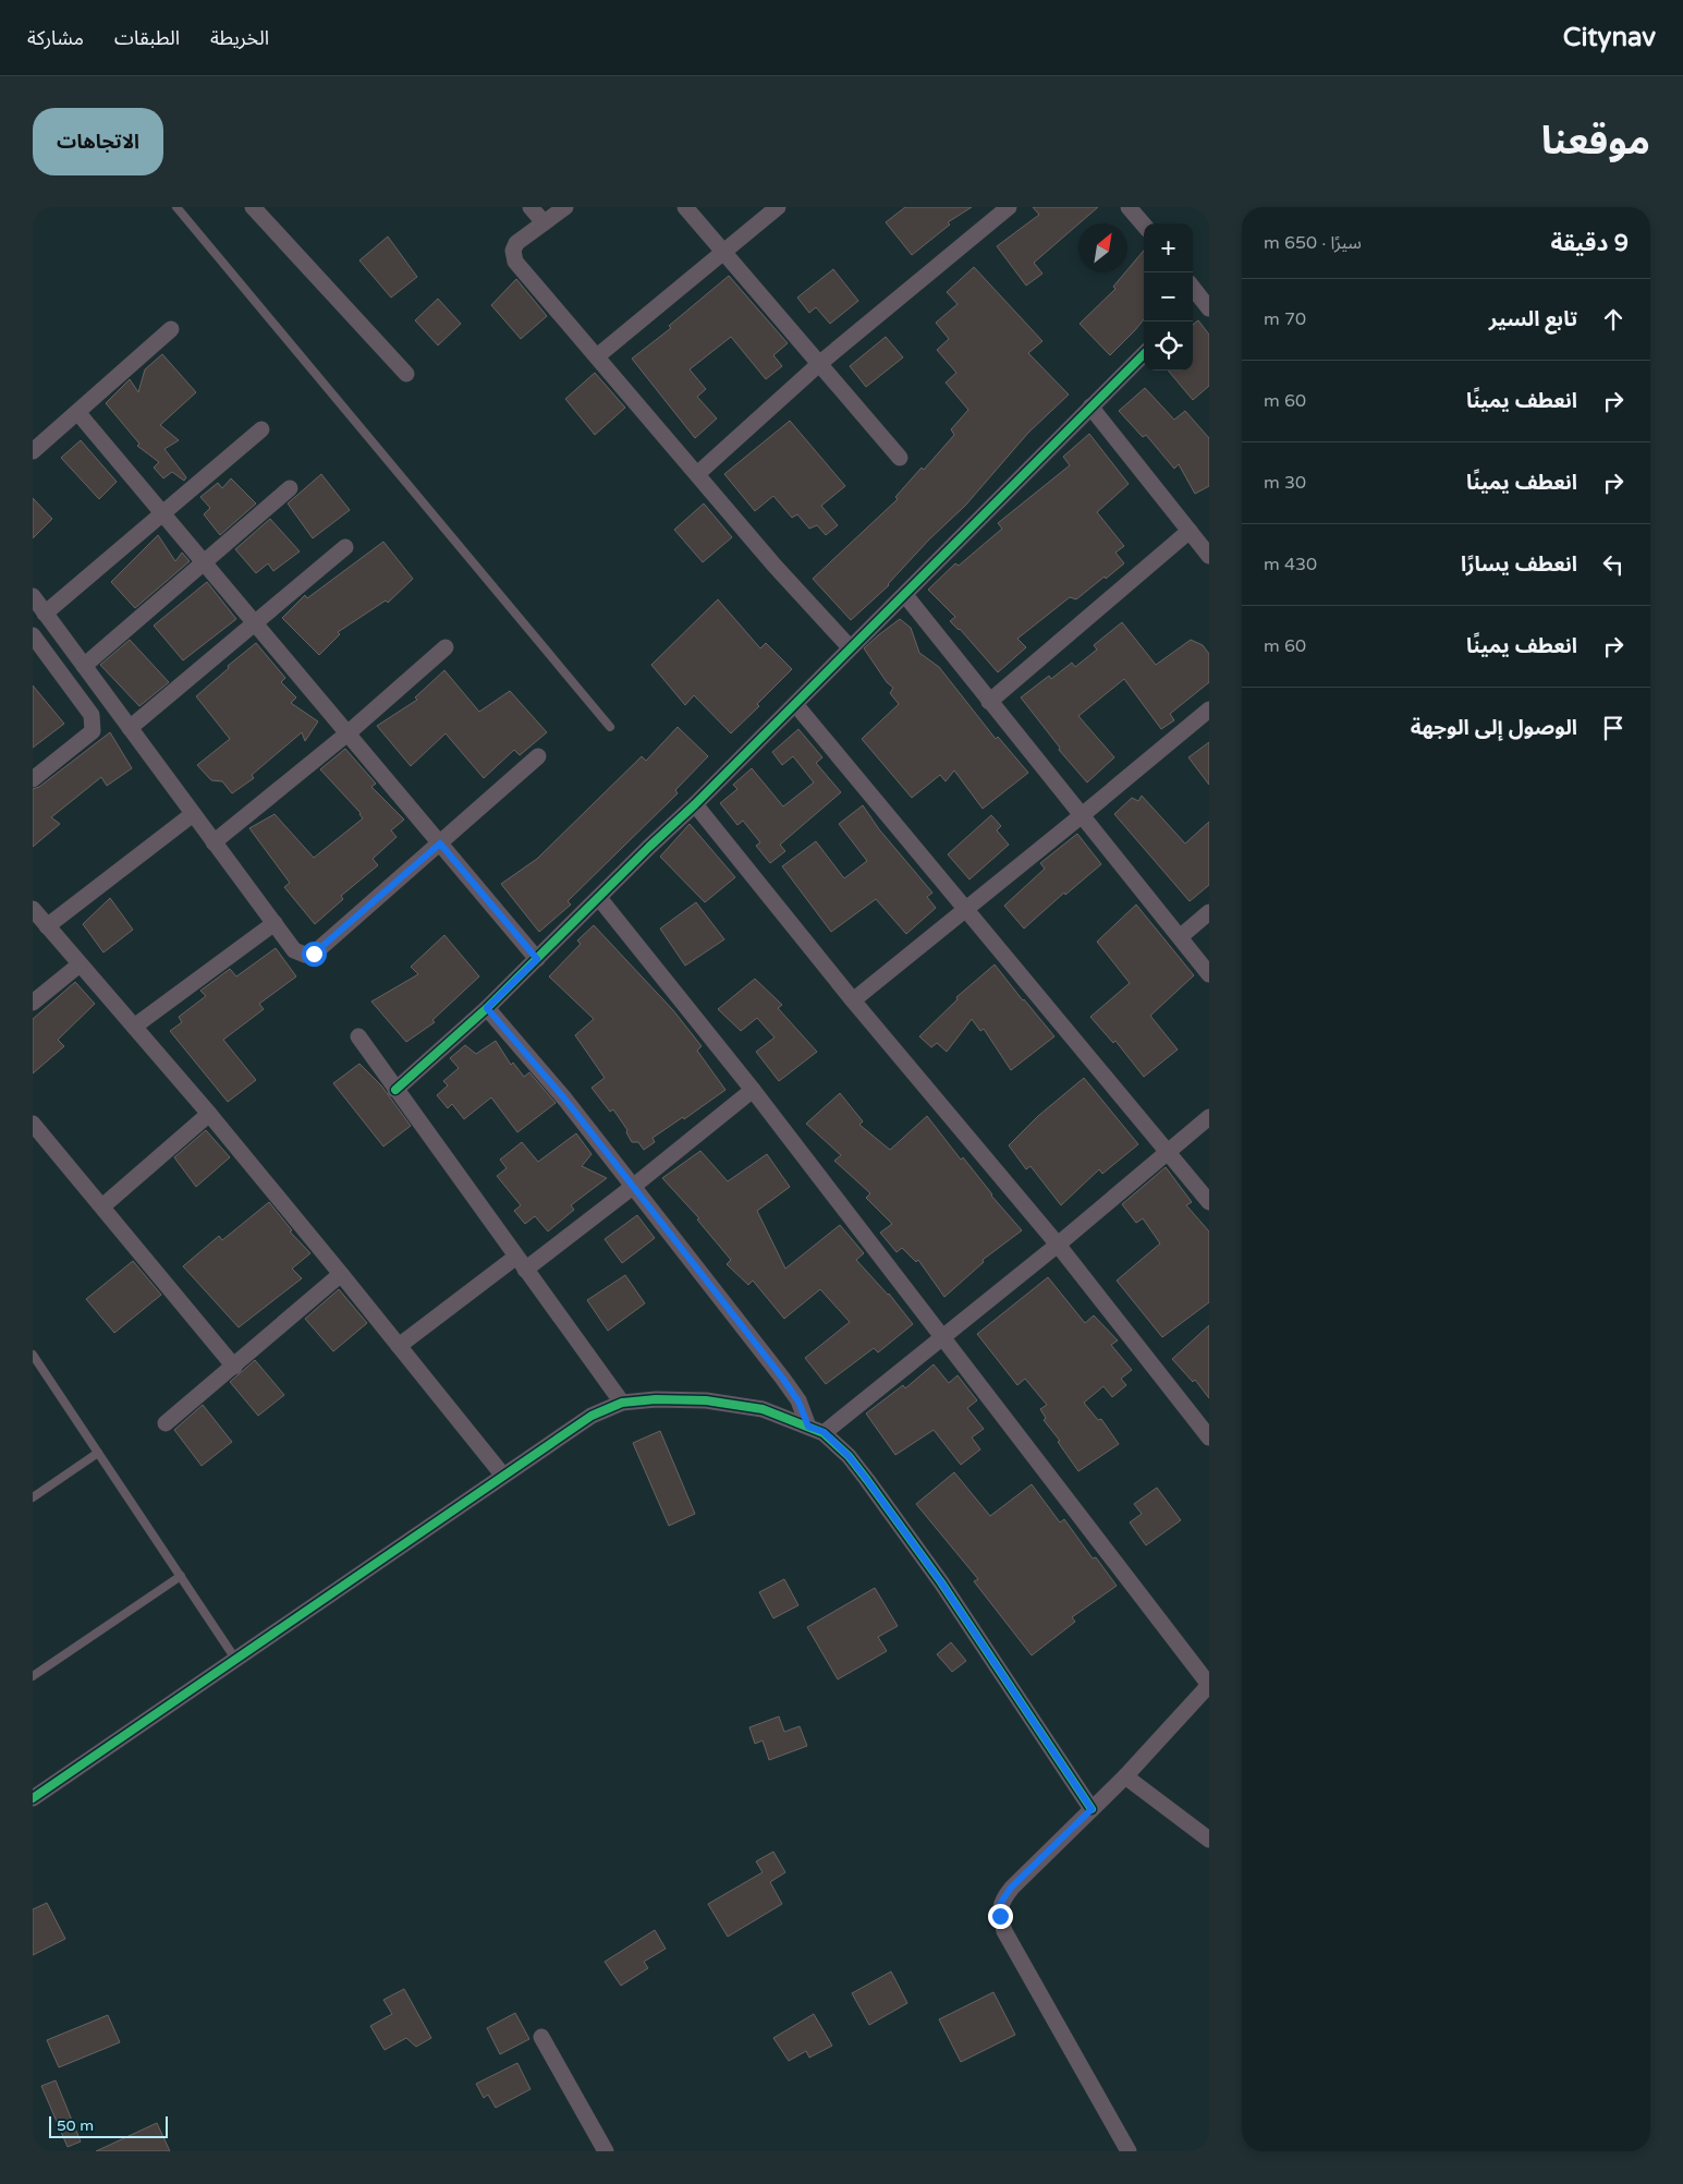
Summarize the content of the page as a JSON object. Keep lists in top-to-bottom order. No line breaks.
{"scale_bar":"50 m","north":"top right","page":{"header":"Citynav","nav":["الخريطة","الطبقات","مشاركة"],"title":"موقعنا","buttons":"الاتجاهات","heading":["9 دقيقة","سيرًا · 650 m"],"map_buttons":["+","−"],"list":[["تابع السير","70 m"],["انعطف يمينًا","60 m"],["انعطف يمينًا","30 m"],["انعطف يسارًا","430 m"],["انعطف يمينًا","60 m"],"الوصول إلى الوجهة"],"scale":"50 m"}}
